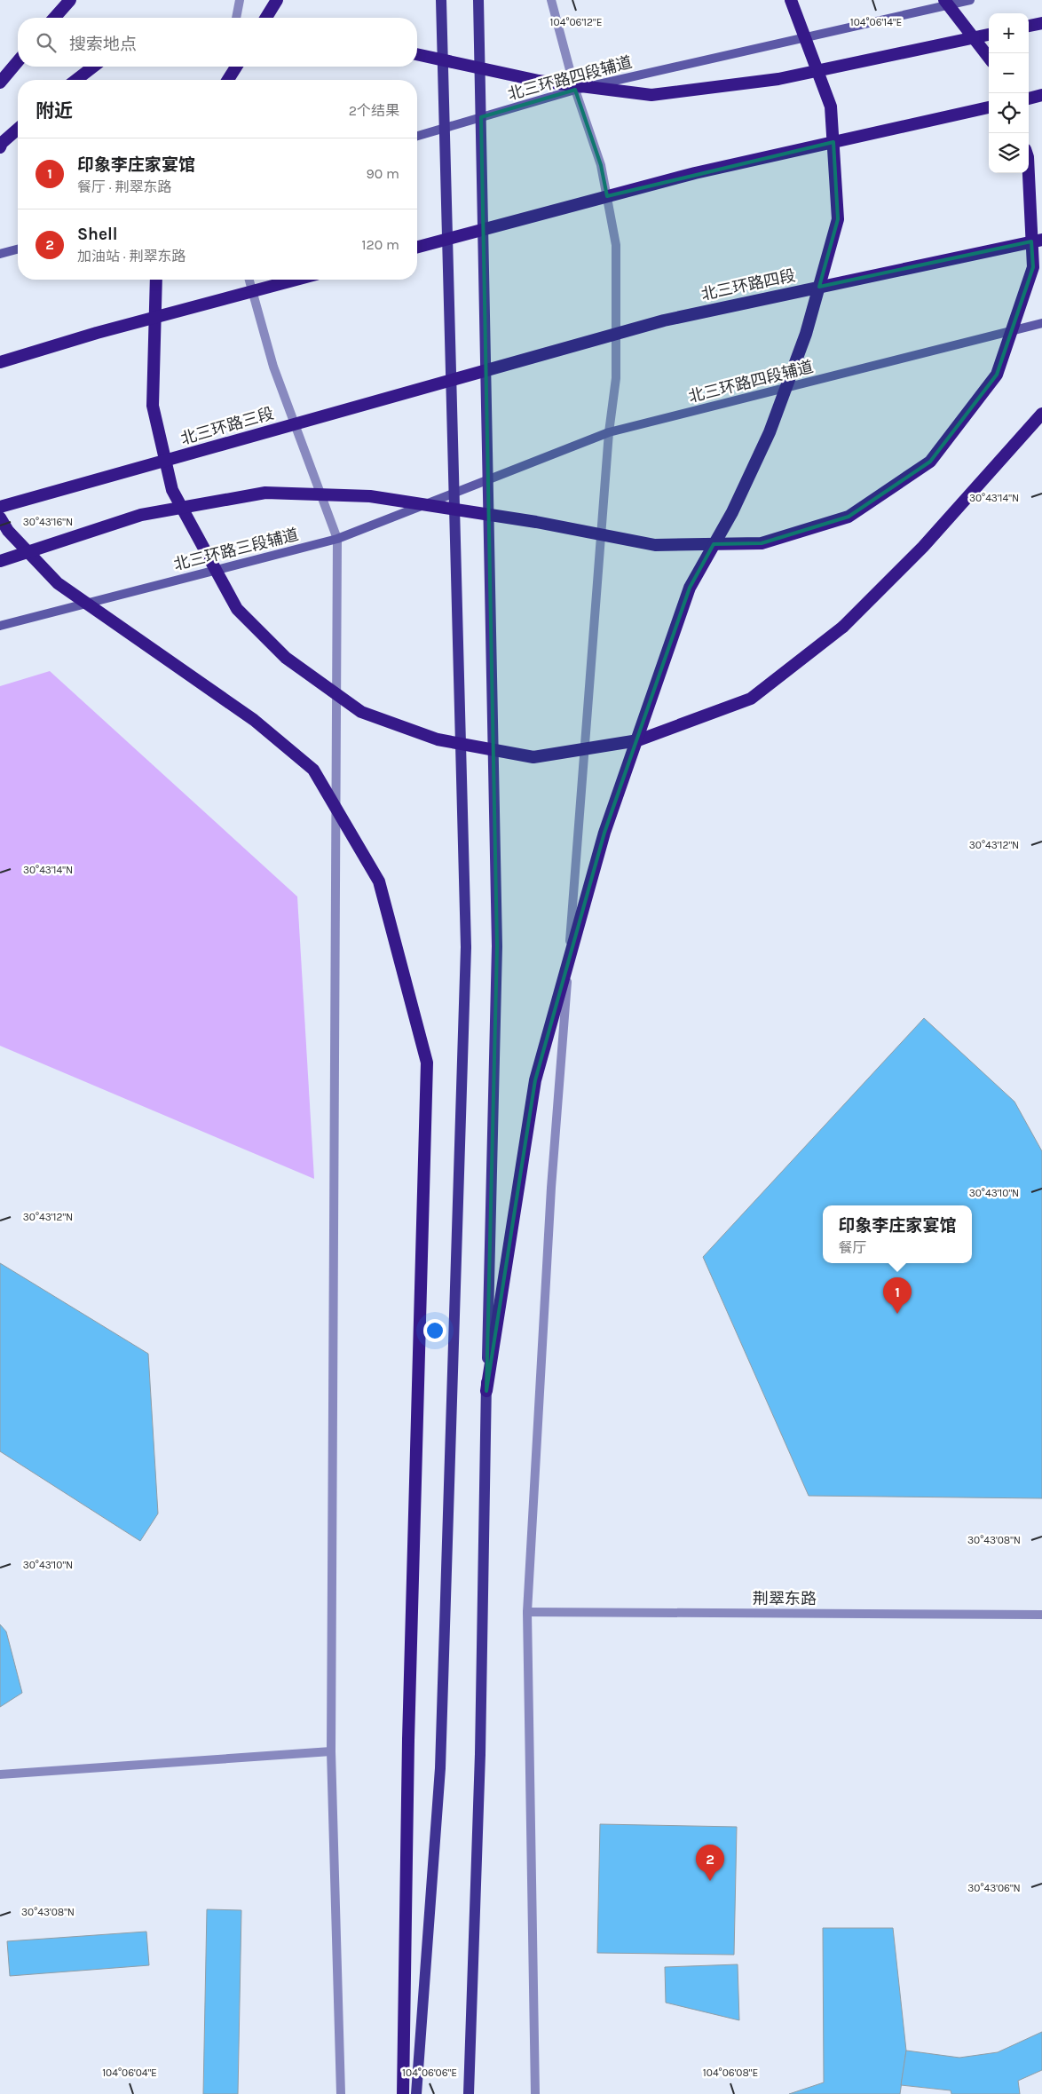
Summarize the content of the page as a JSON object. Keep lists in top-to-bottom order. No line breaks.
{"streets":{"highway":["北三环路四段","北三环路三段"],"main road":["北三环路四段辅道","北三环路三段辅道"],"street":["荆翠东路"]},"crossings":[["北三环路四段辅道","北三环路三段辅道"],["北三环路四段","北三环路三段"]],"page":{"map_buttons":["+","−"],"search":"搜索地点","heading":["附近","2个结果"],"list":[{"mark":"1","name":"印象李庄家宴馆","note":"餐厅 · 荆翠东路","value":"90 m"},{"mark":"2","name":"Shell","note":"加油站 · 荆翠东路","value":"120 m"}],"popup":["印象李庄家宴馆","餐厅"],"pins":["1","2"]},"coordinates":["104°06'12\"E","104°06'14\"E","30°43'14\"N","30°43'16\"N","30°43'12\"N","30°43'10\"N","30°43'08\"N","30°43'06\"N","104°06'04\"E","104°06'06\"E","104°06'08\"E"]}
